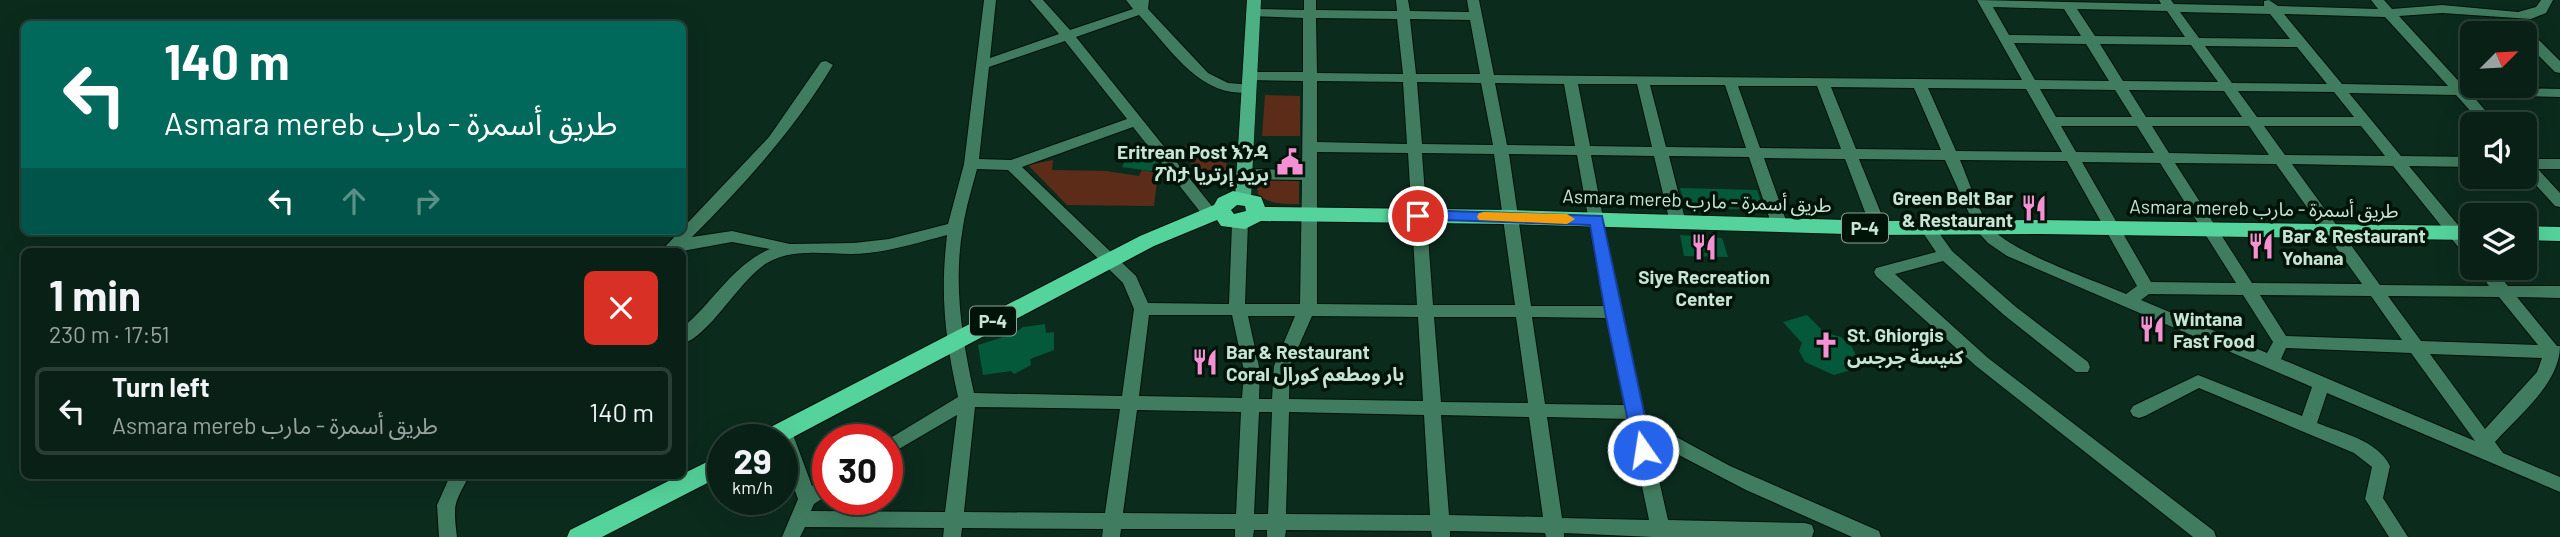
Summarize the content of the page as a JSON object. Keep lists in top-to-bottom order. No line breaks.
{"streets":{"highway":["Asmara mereb طريق أسمرة - مارب","P-4"]},"places":{"public building":["Eritrean Post እንዳ ፖስታ بريد إرتريا"],"restaurant":["Green Belt Bar & Restaurant","Bar & Restaurant Yohana","Siye Recreation Center","Wintana Fast Food","Bar & Restaurant Coral بار ومطعم كورال"],"church":["St. Ghiorgis كنيسة جرجس"]},"north":"top right","page":{"turn":["140 m","Asmara mereb طريق أسمرة - مارب"],"heading":["1 min","230 m · 17:51"],"list":[{"name":"Turn left","note":"Asmara mereb طريق أسمرة - مارب","value":"140 m"}],"speed":"29 km/h","limit":"30"}}
